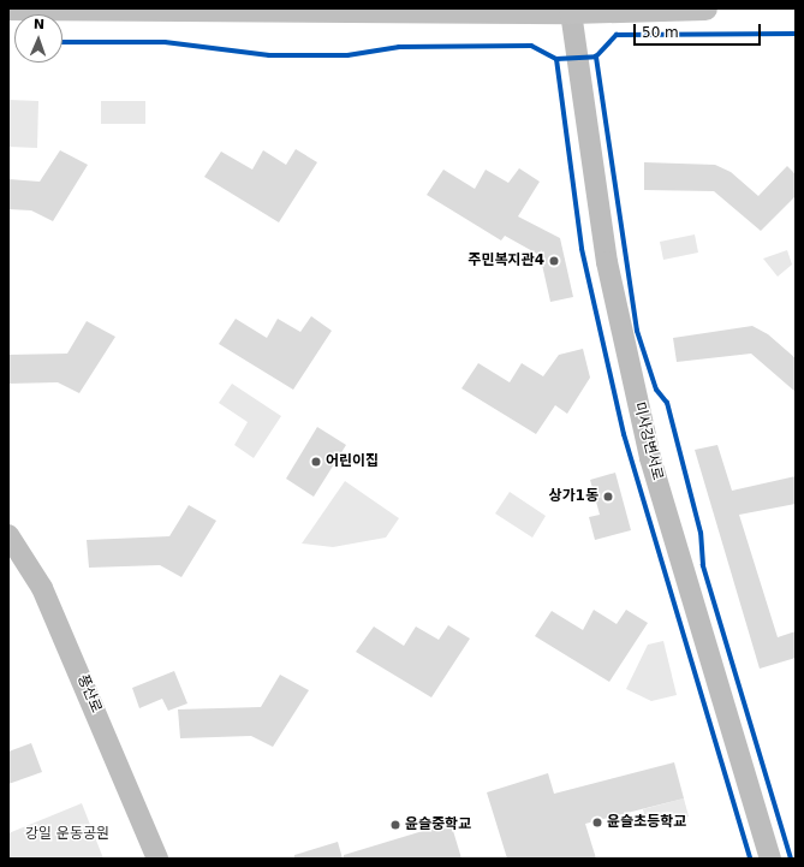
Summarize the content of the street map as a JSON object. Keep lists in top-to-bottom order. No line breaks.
{"streets":{"street":["미사강변서로","풍산로"]},"parks":["강일 운동공원"],"places":["주민복지관4","어린이집","상가1동","윤슬초등학교","윤슬중학교"],"scale_bar":"50 m","north":"top"}
